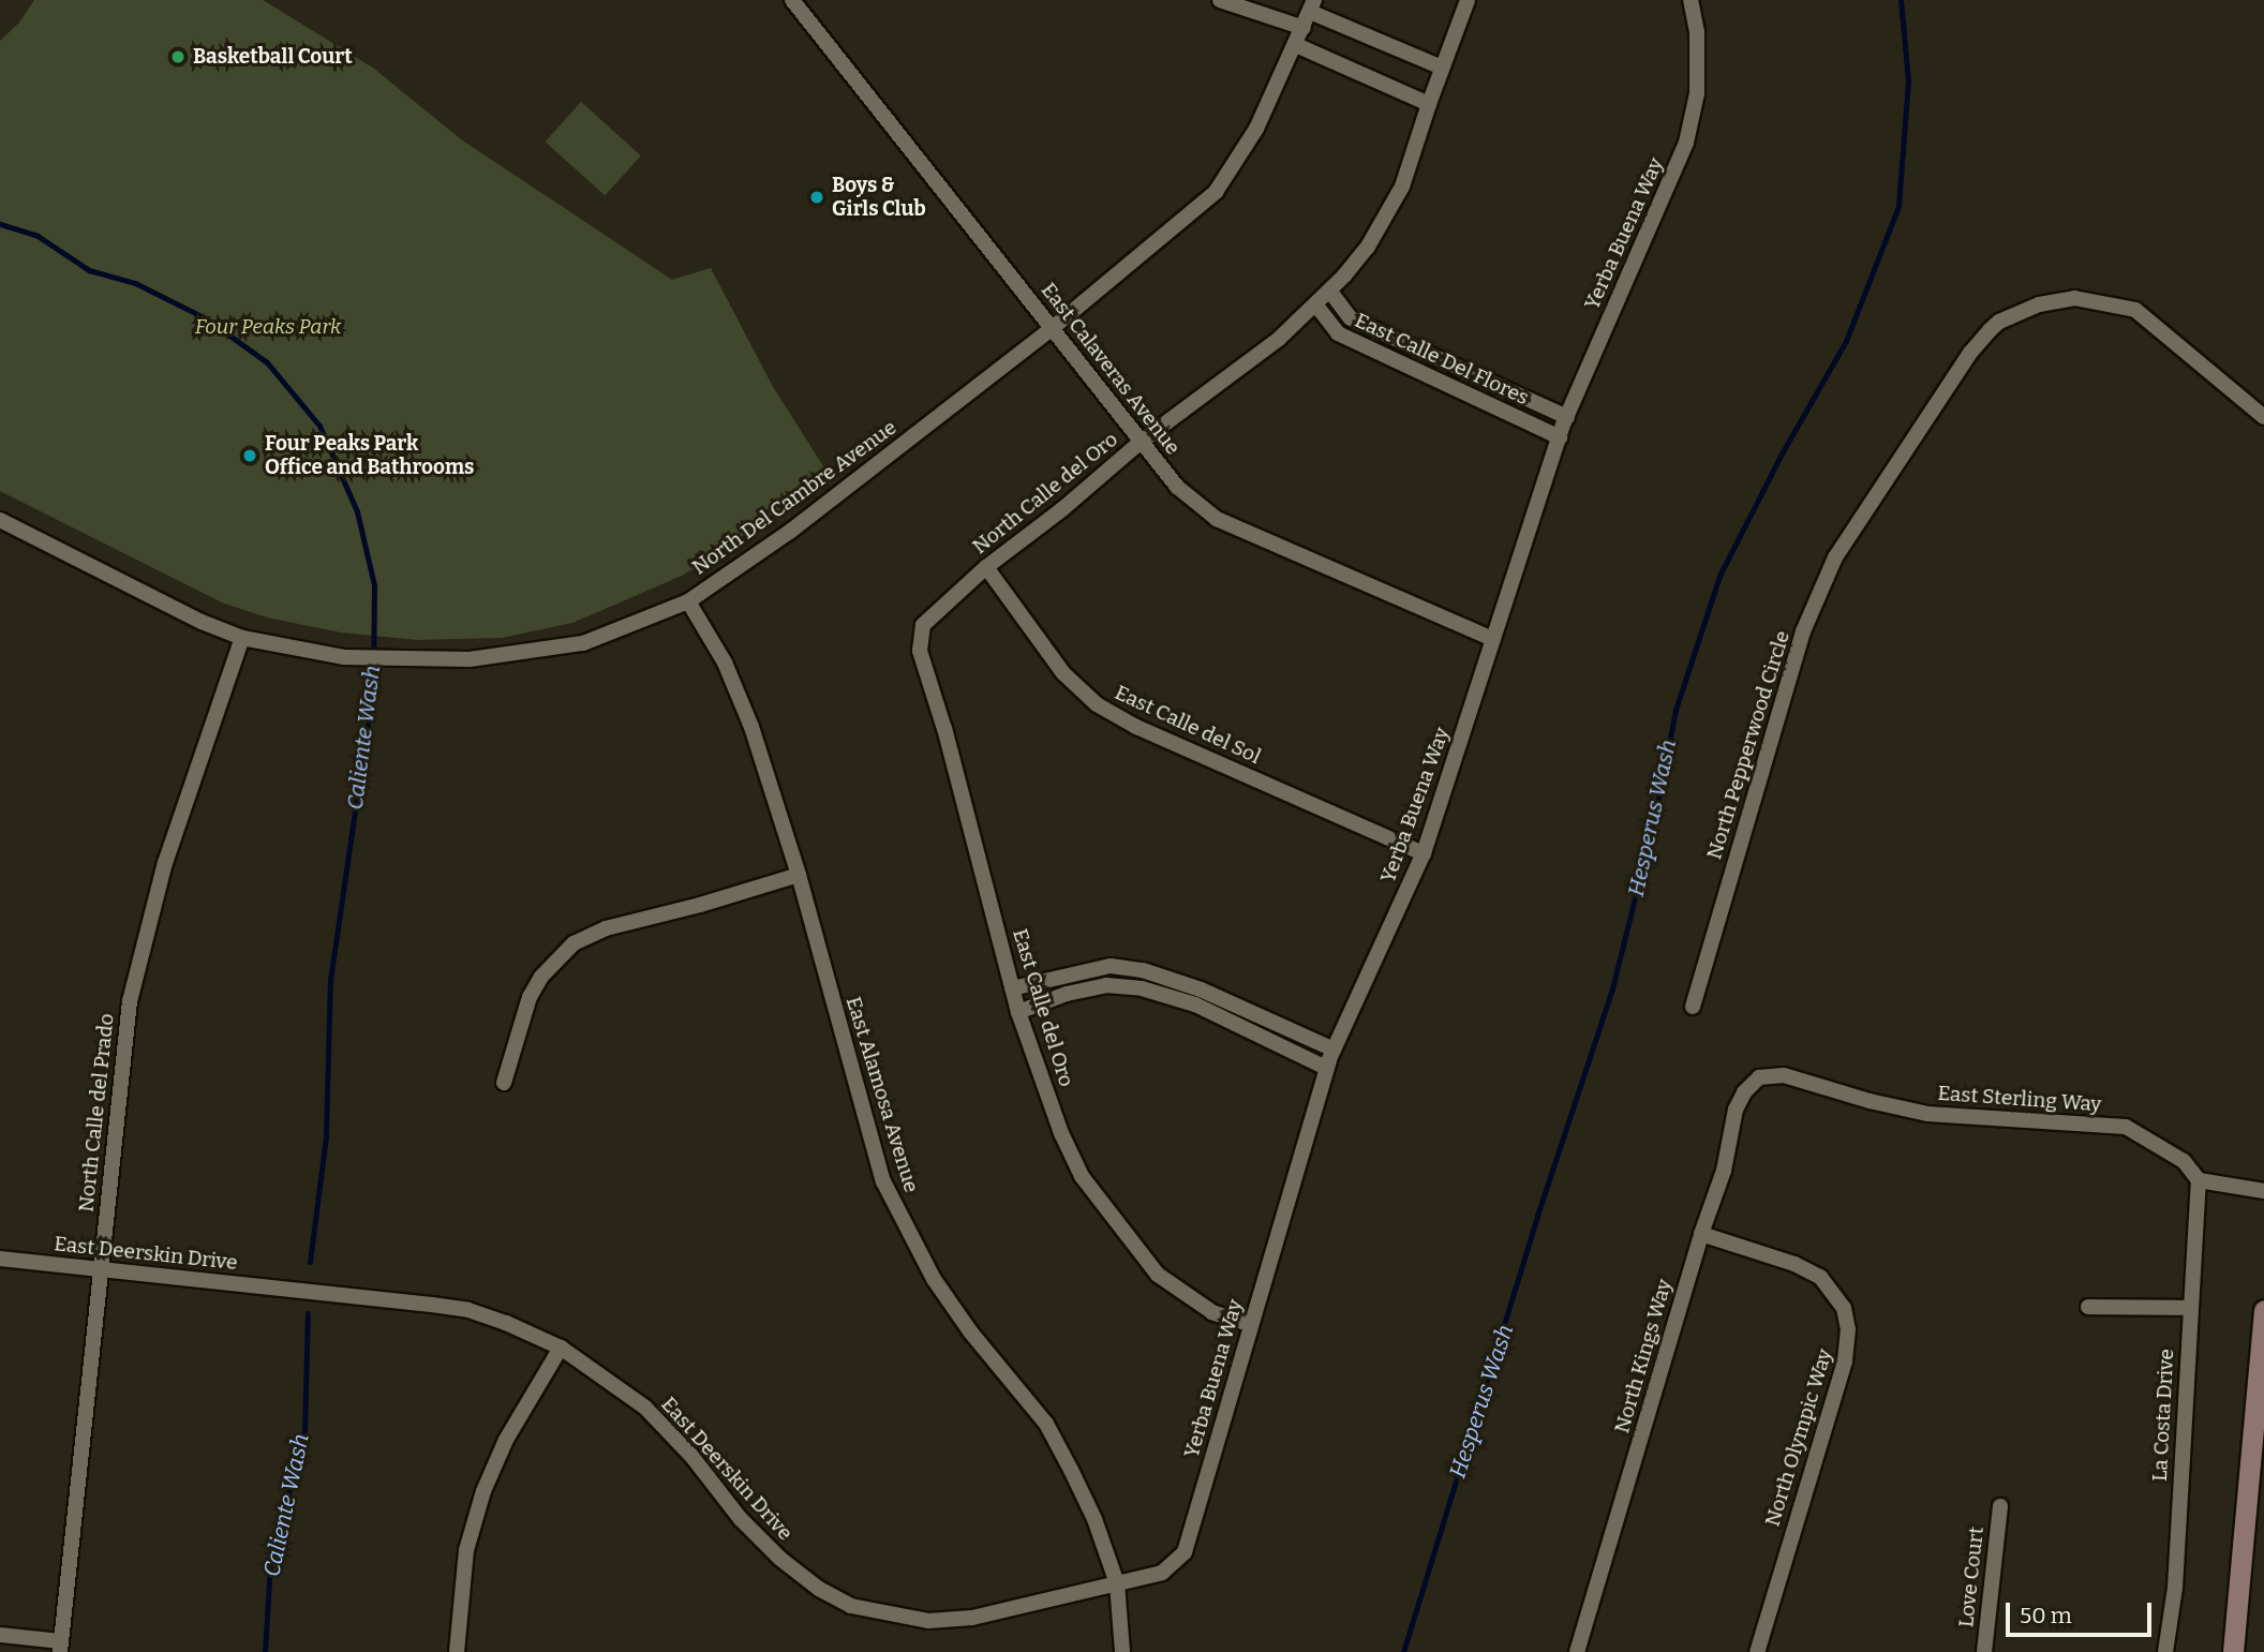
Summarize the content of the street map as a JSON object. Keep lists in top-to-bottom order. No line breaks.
{"streets":{"street":["Yerba Buena Way","East Calle Del Flores","East Calaveras Avenue","North Calle del Oro","North Del Cambre Avenue","East Calle del Sol","North Pepperwood Circle","East Calle del Oro","East Alamosa Avenue","East Sterling Way","North Calle del Prado","East Deerskin Drive","North Kings Way","La Costa Drive","North Olympic Way","Love Court"]},"crossings":[["Yerba Buena Way","East Calle Del Flores"],["Yerba Buena Way","East Calaveras Avenue"],["Yerba Buena Way","East Calle del Sol"],["Yerba Buena Way","East Calle del Oro"],["Yerba Buena Way","East Alamosa Avenue"],["Yerba Buena Way","East Deerskin Drive"],["East Calle Del Flores","North Calle del Oro"],["East Calaveras Avenue","North Calle del Oro"],["East Calaveras Avenue","North Del Cambre Avenue"],["North Calle del Oro","East Calle del Sol"],["North Calle del Oro","East Calle del Oro"],["North Del Cambre Avenue","East Alamosa Avenue"],["North Del Cambre Avenue","North Calle del Prado"],["East Alamosa Avenue","East Deerskin Drive"],["East Sterling Way","North Kings Way"],["East Sterling Way","La Costa Drive"],["North Calle del Prado","East Deerskin Drive"],["North Kings Way","North Olympic Way"]],"water":["Caliente Wash","Hesperus Wash"],"parks":["Four Peaks Park"],"places":["Basketball Court","Boys & Girls Club","Four Peaks Park Office and Bathrooms"],"scale_bar":"50 m"}
